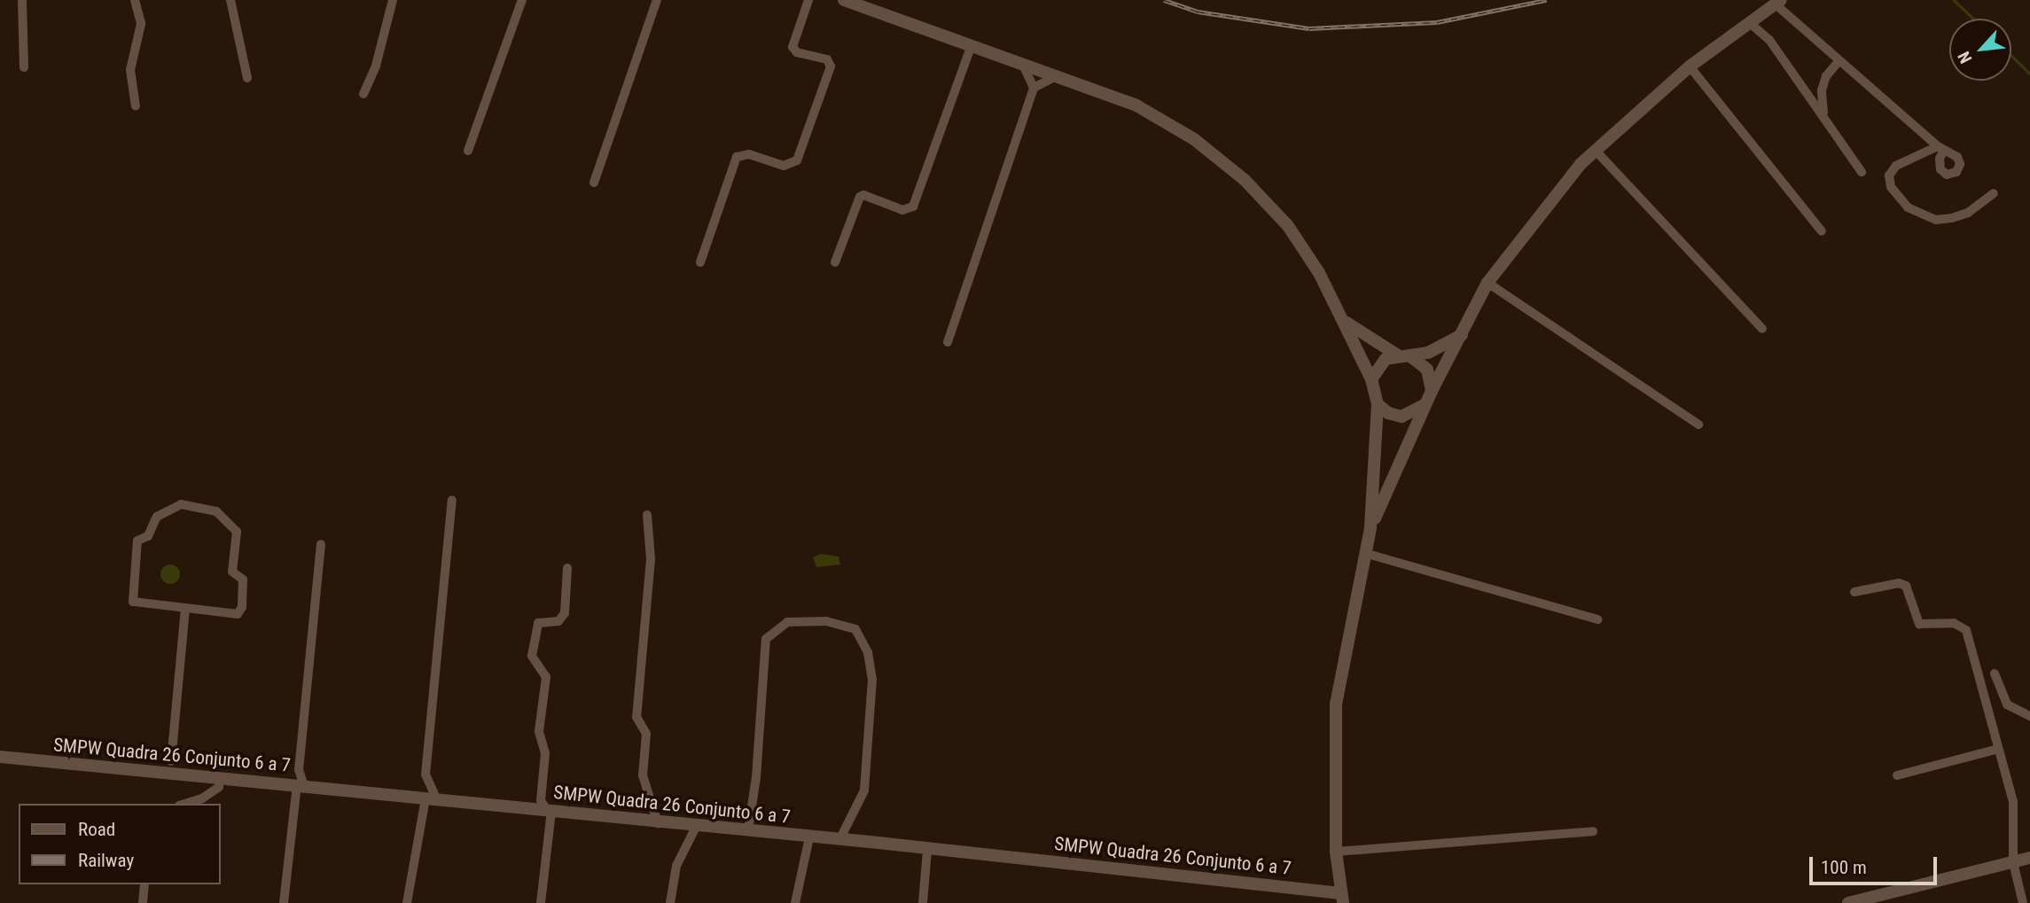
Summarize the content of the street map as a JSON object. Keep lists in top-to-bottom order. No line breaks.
{"streets":{"street":["SMPW Quadra 26 Conjunto 6 a 7"]},"legend":["Road","Railway"],"scale_bar":"100 m","north":"bottom left"}
